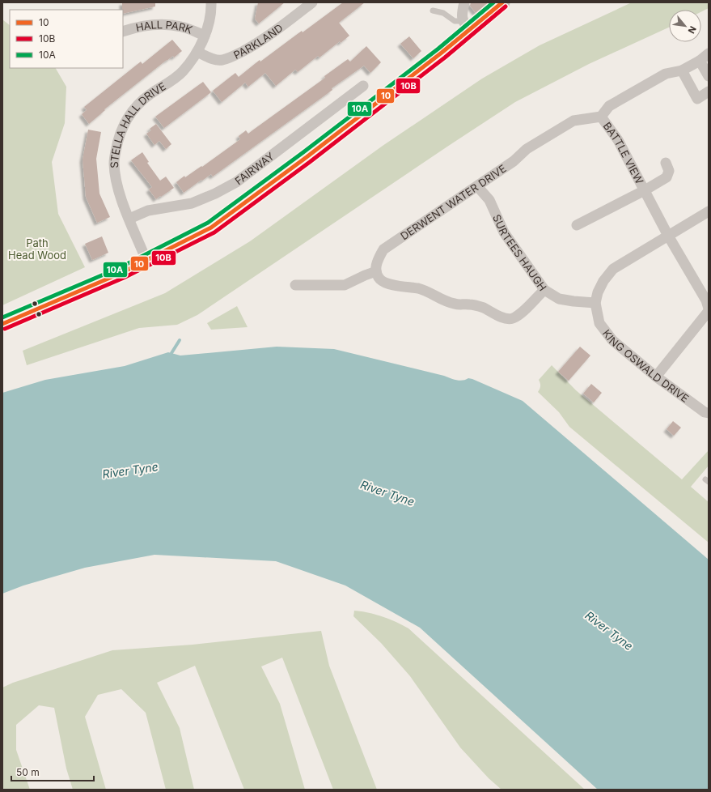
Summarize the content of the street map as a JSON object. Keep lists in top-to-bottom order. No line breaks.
{"streets":{"street":["HALL PARK","PARKLAND","STELLA HALL DRIVE","BATTLE VIEW","FAIRWAY","DERWENT WATER DRIVE","SURTEES HAUGH","KING OSWALD DRIVE"]},"crossings":[["HALL PARK","STELLA HALL DRIVE"],["PARKLAND","STELLA HALL DRIVE"],["STELLA HALL DRIVE","FAIRWAY"],["BATTLE VIEW","DERWENT WATER DRIVE"],["BATTLE VIEW","KING OSWALD DRIVE"],["DERWENT WATER DRIVE","SURTEES HAUGH"],["SURTEES HAUGH","KING OSWALD DRIVE"]],"water":["River Tyne"],"parks":["Path Head Wood"],"lines":["transit line 10","transit line 10A","transit line 10B"],"legend":["10","10B","10A"],"scale_bar":"50 m","north":"bottom right"}
